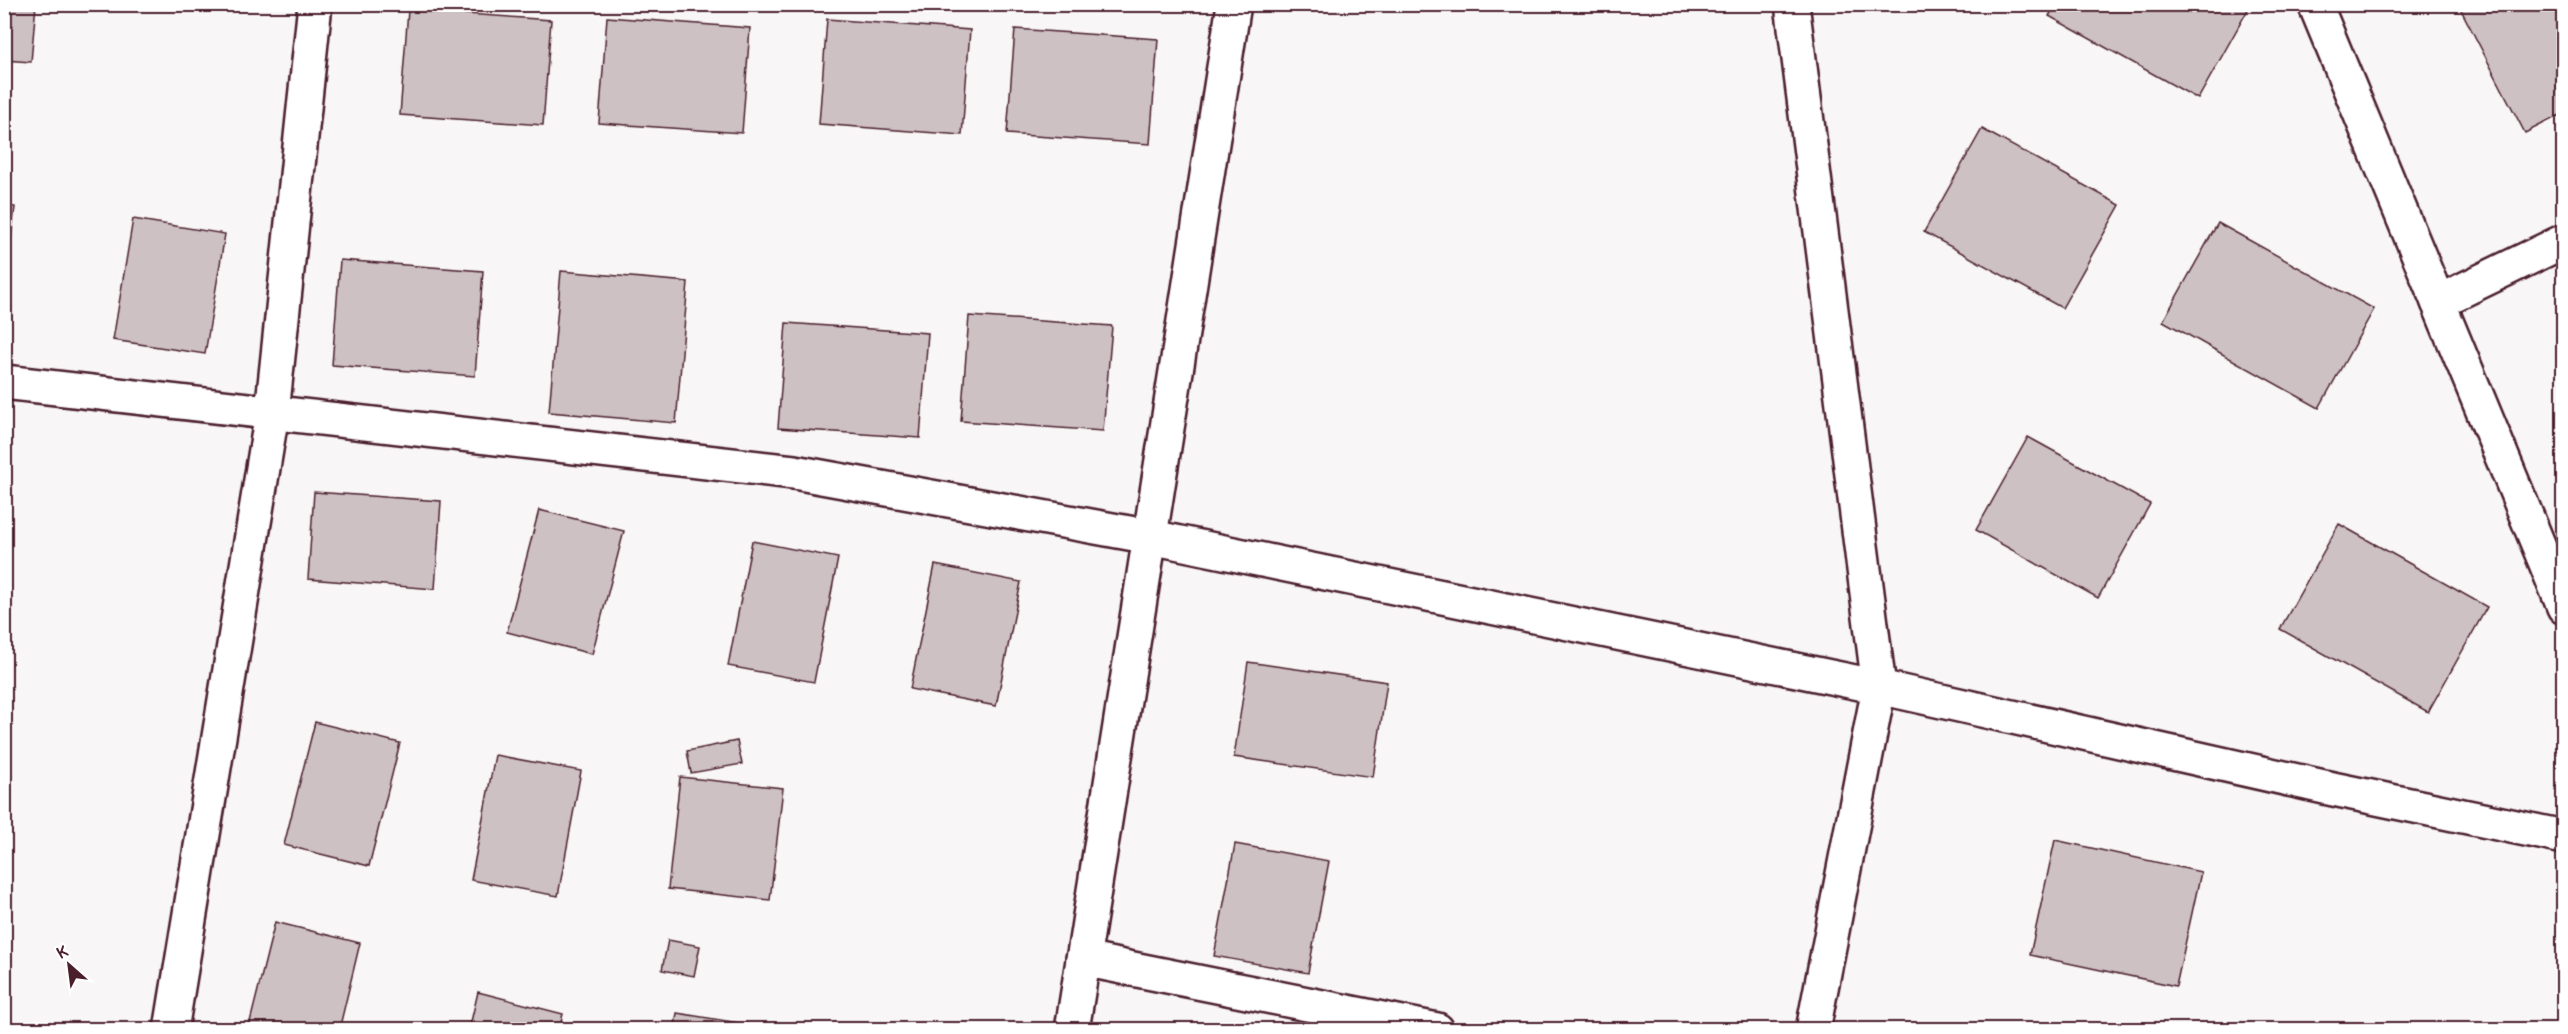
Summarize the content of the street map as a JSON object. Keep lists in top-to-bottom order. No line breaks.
{"north":"top left"}
